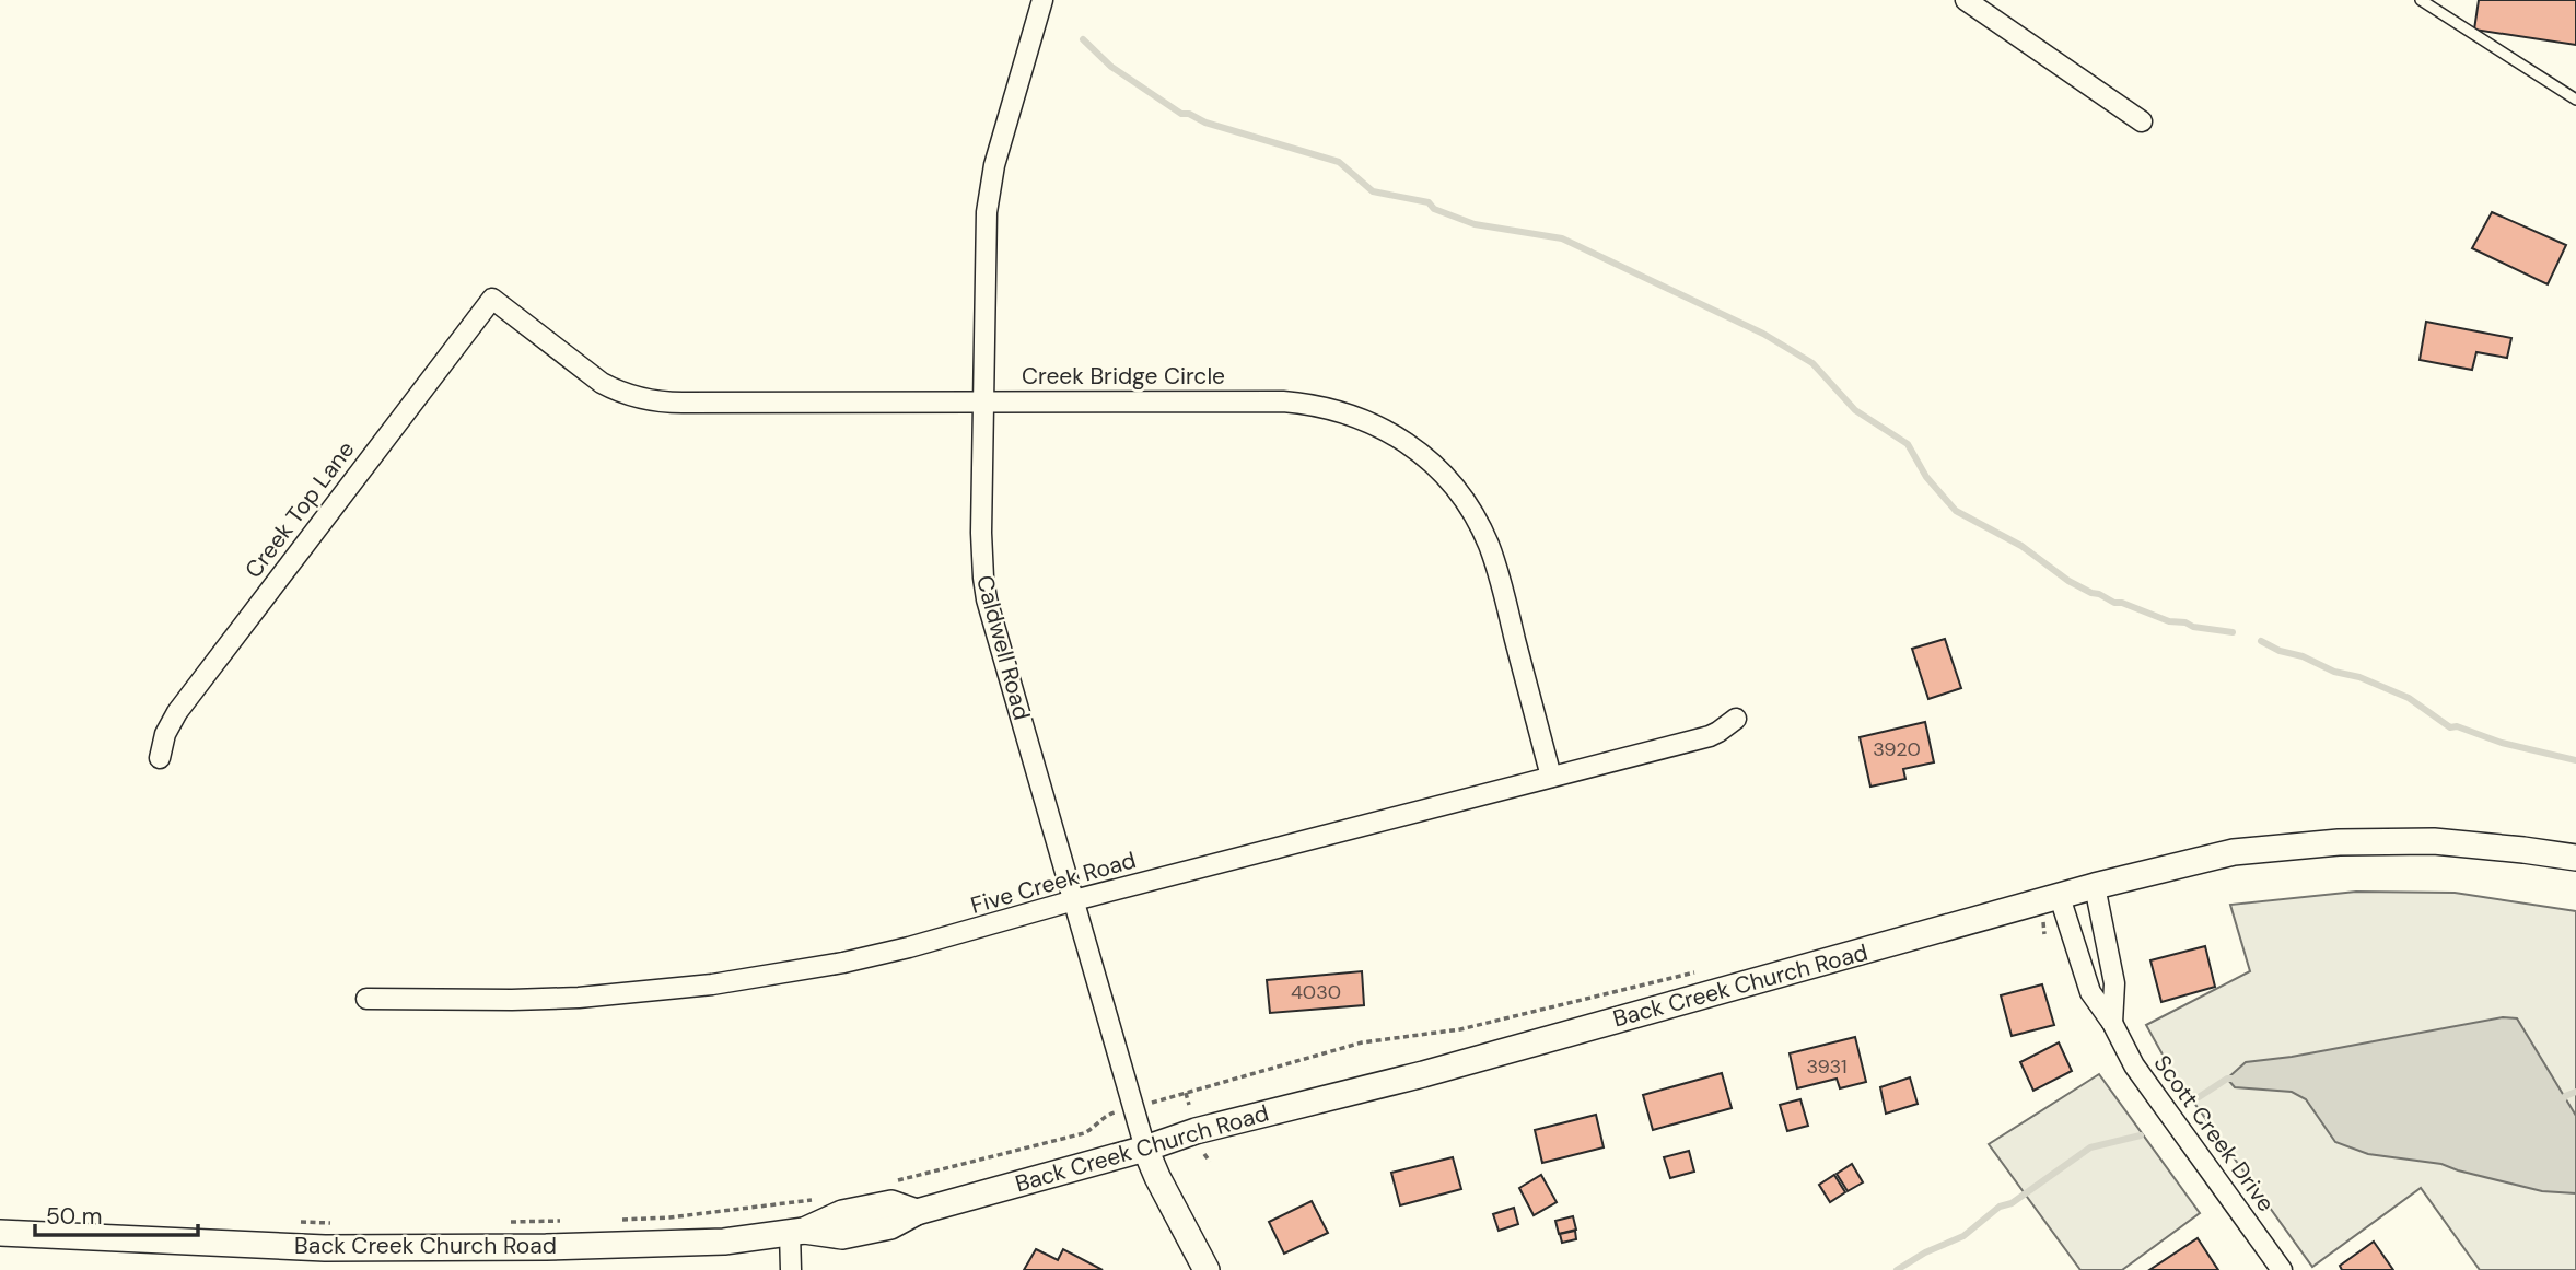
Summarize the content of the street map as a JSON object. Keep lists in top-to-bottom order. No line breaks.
{"streets":{"street":["Creek Bridge Circle","Creek Top Lane","Caldwell Road","Five Creek Road","Back Creek Church Road","Scott Creek Drive"]},"crossings":[["Creek Bridge Circle","Creek Top Lane"],["Creek Bridge Circle","Caldwell Road"],["Creek Bridge Circle","Five Creek Road"],["Caldwell Road","Five Creek Road"],["Caldwell Road","Back Creek Church Road"],["Back Creek Church Road","Scott Creek Drive"]],"house_numbers":["3920","4030","3931"],"scale_bar":"50 m"}
